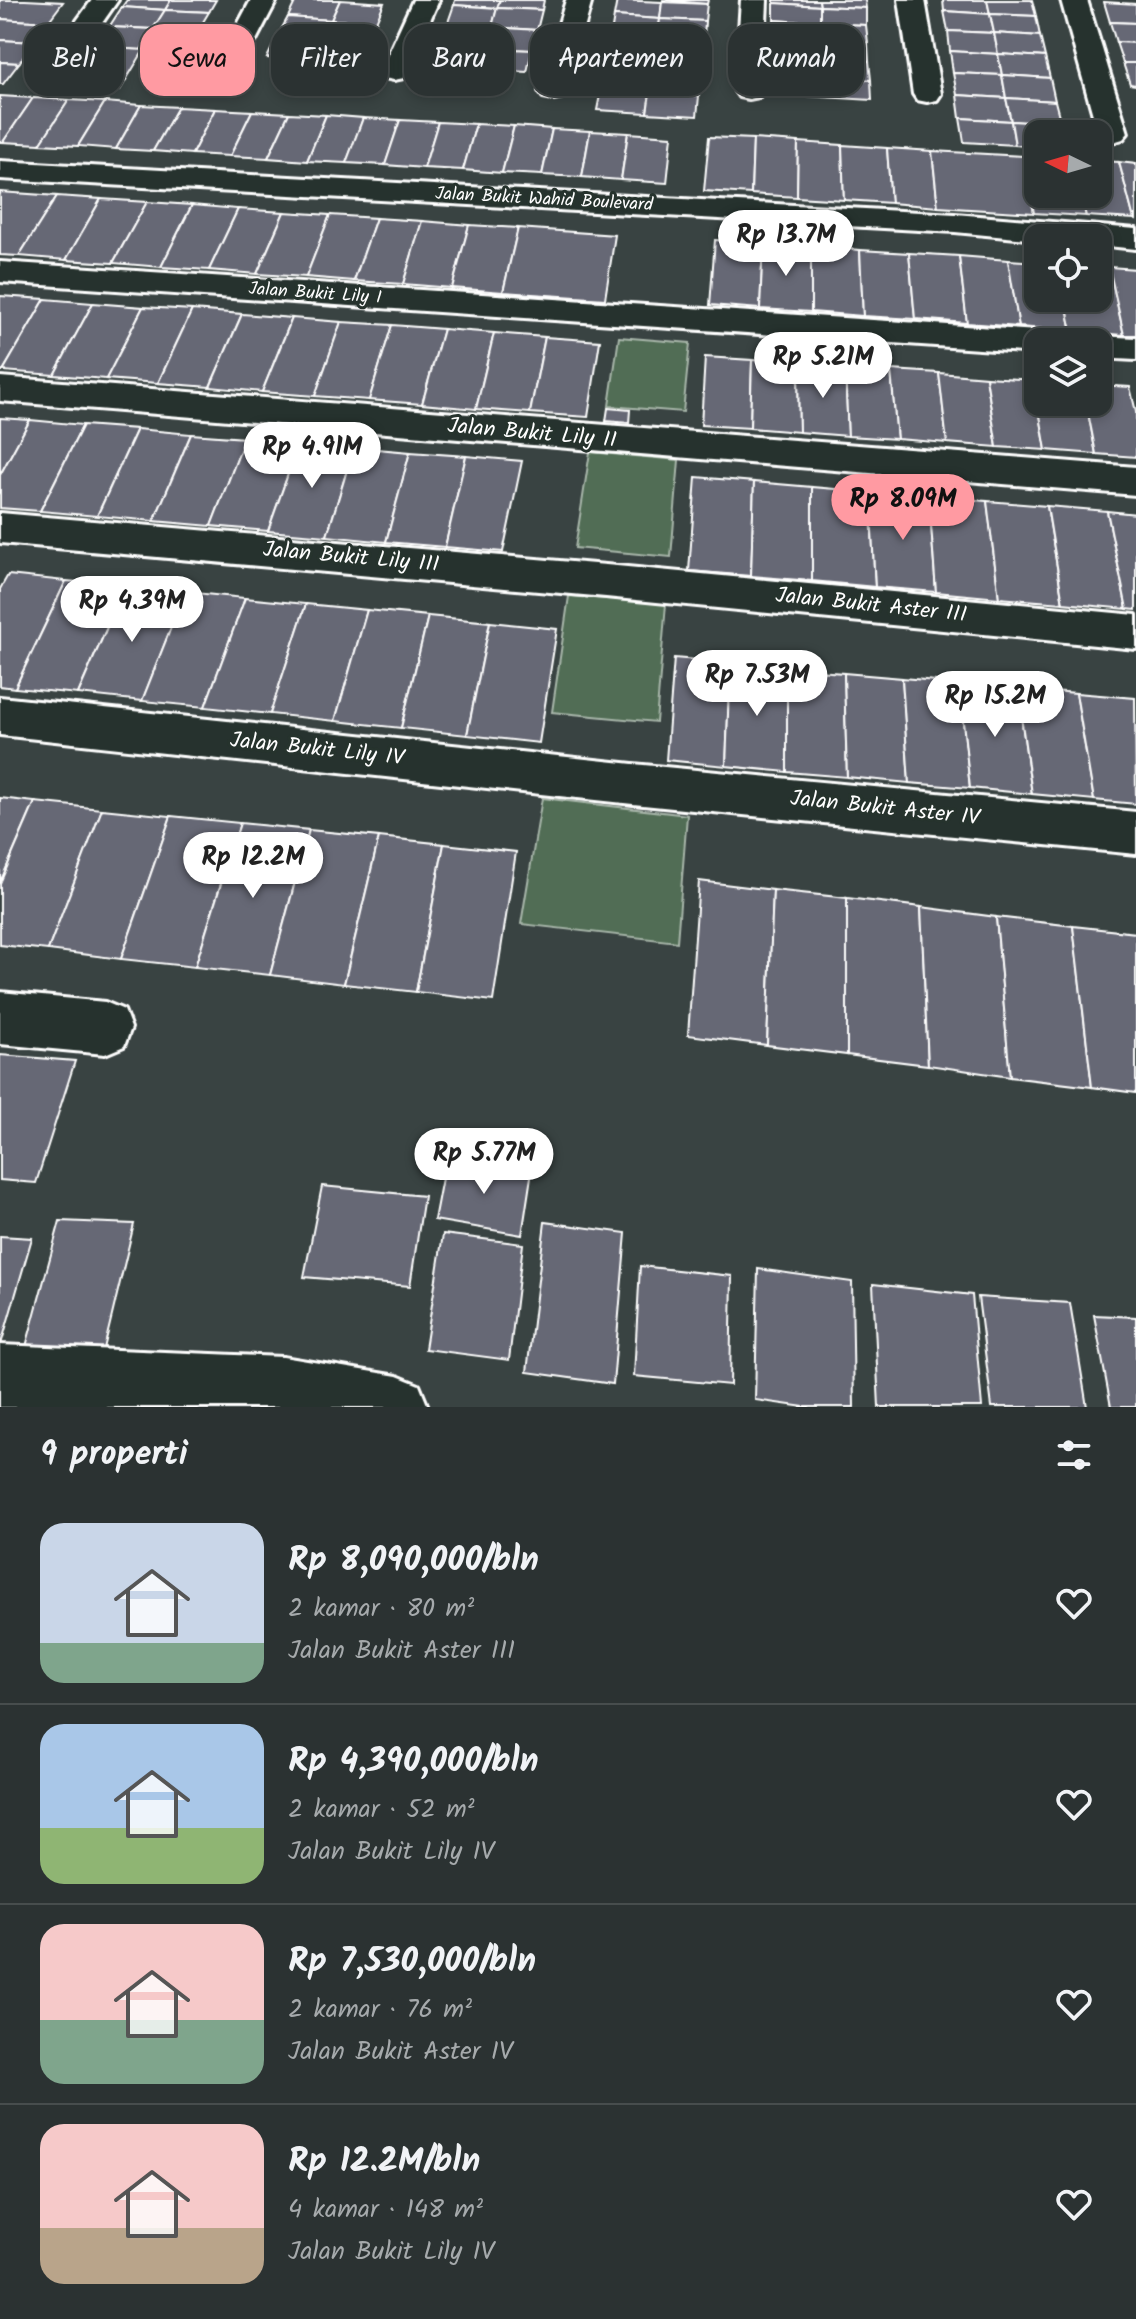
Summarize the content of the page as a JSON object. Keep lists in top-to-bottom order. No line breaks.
{"streets":{"street":["Jalan Bukit Wahid Boulevard","Jalan Bukit Lily I","Jalan Bukit Lily II","Jalan Bukit Lily III","Jalan Bukit Aster III","Jalan Bukit Lily IV","Jalan Bukit Aster IV"]},"crossings":[["Jalan Bukit Lily III","Jalan Bukit Aster III"],["Jalan Bukit Lily IV","Jalan Bukit Aster IV"]],"north":"left","page":{"chip":["Beli","Sewa","Filter","Baru","Apartemen","Rumah"],"price":["Rp 13.7M","Rp 5.21M","Rp 4.91M","Rp 8.09M","Rp 4.39M","Rp 7.53M","Rp 15.2M","Rp 12.2M","Rp 5.77M"],"heading":"9 properti","list":[{"name":"Rp 8,090,000/bln","note":"2 kamar · 80 m² · Jalan Bukit Aster III"},{"name":"Rp 4,390,000/bln","note":"2 kamar · 52 m² · Jalan Bukit Lily IV"},{"name":"Rp 7,530,000/bln","note":"2 kamar · 76 m² · Jalan Bukit Aster IV"},{"name":"Rp 12.2M/bln","note":"4 kamar · 148 m² · Jalan Bukit Lily IV"}]}}
